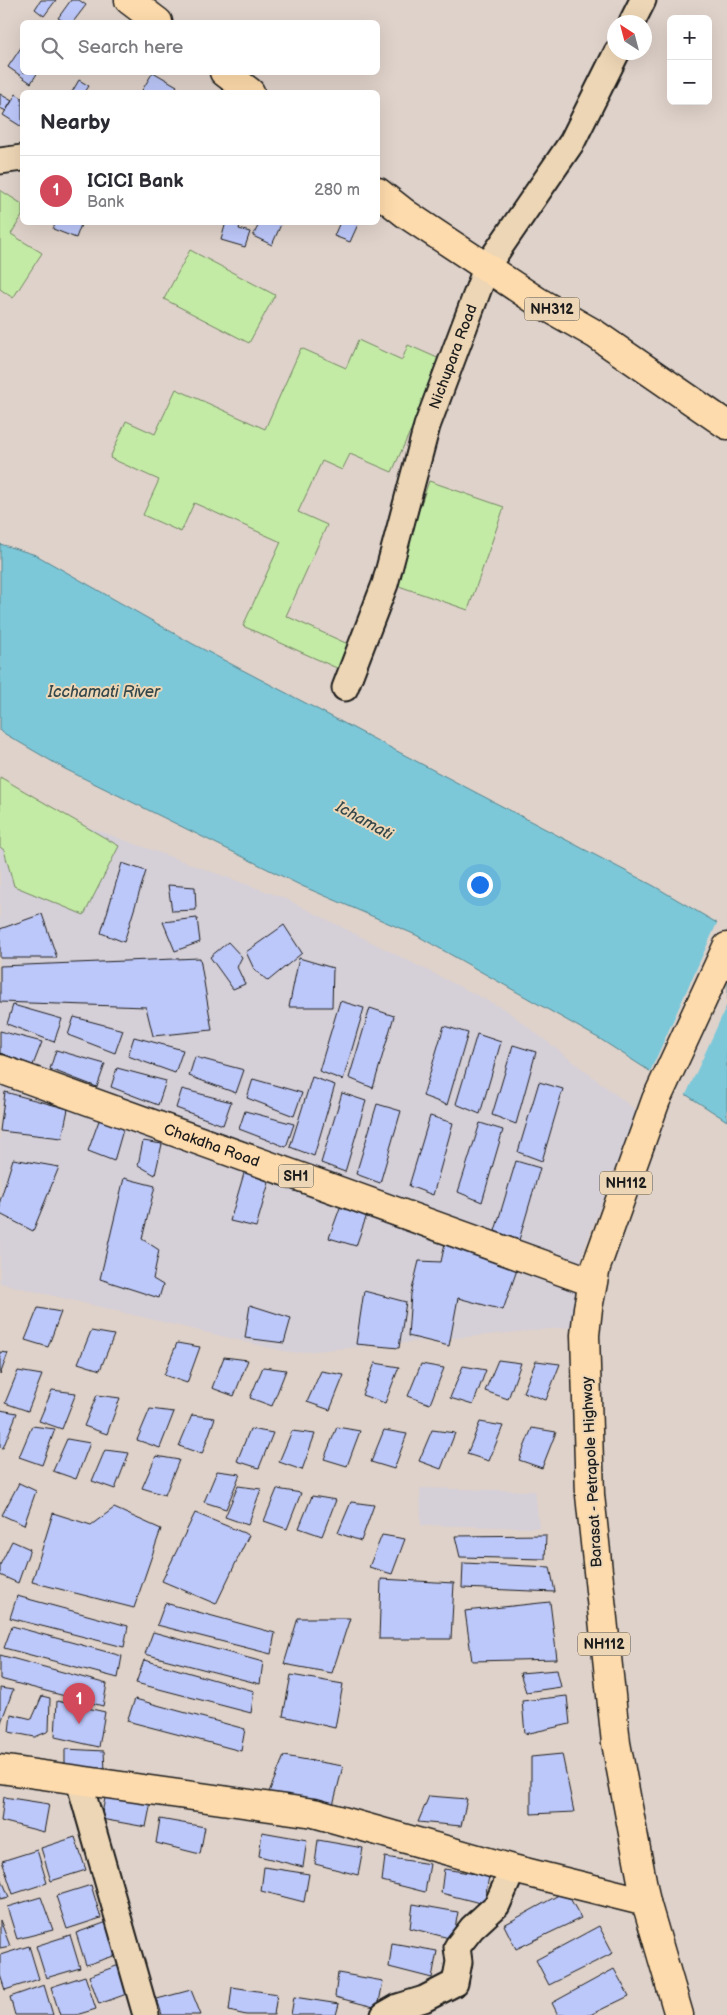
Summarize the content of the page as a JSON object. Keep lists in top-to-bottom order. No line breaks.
{"streets":{"main road":["NH312","Chakdha Road","SH1","NH112","Barasat - Petrapole Highway"],"street":["Nichupara Road"]},"crossings":[["NH312","Nichupara Road"],["Chakdha Road","Barasat - Petrapole Highway"]],"water":["Icchamati River","Ichamati"],"north":"top left","page":{"map_buttons":["+","−"],"search":"Search here","heading":"Nearby","list":[{"mark":"1","name":"ICICI Bank","note":"Bank","value":"280 m"}],"pins":"1"}}
